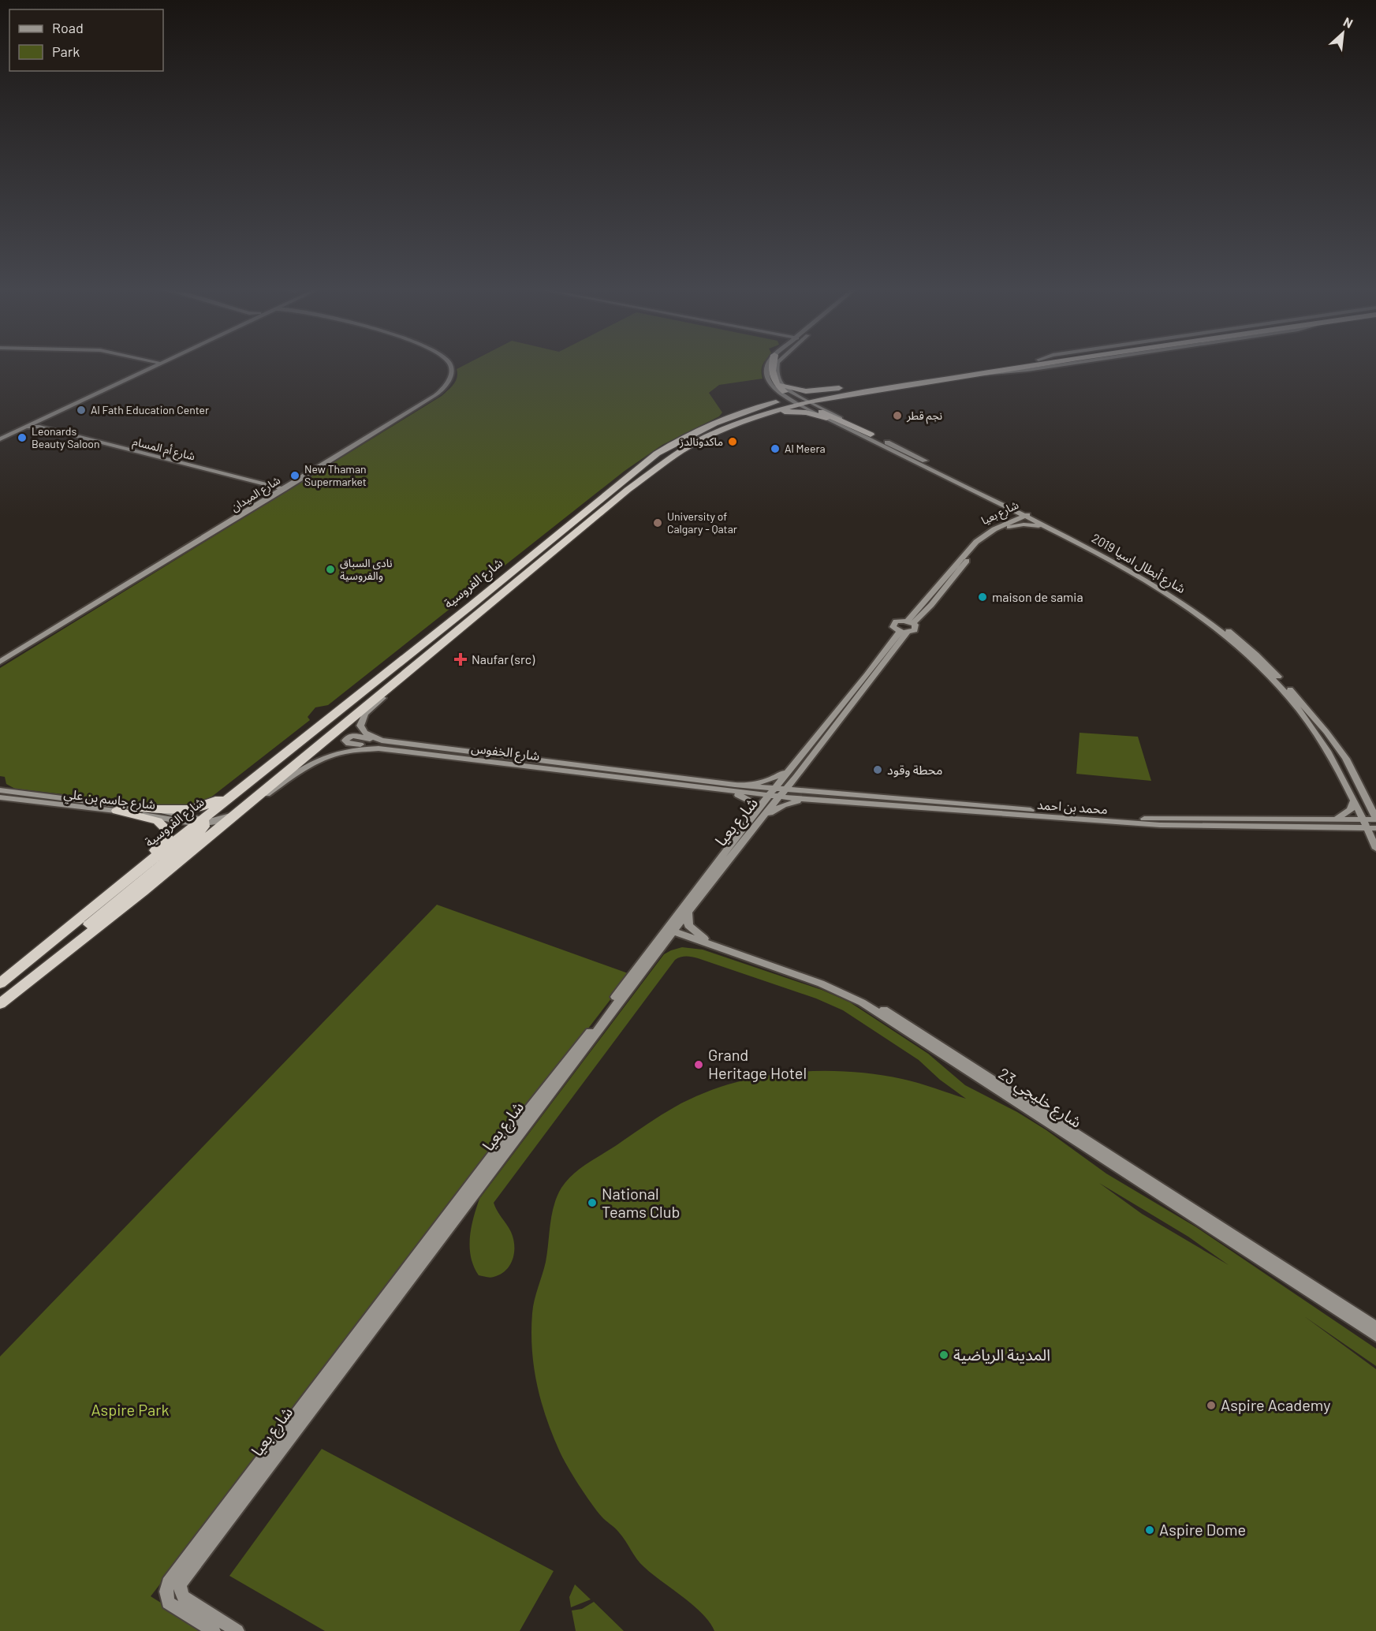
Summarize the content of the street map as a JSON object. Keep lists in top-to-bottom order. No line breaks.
{"streets":{"highway":["شارع الفروسية"],"main road":["شارع أم المسام","شارع الميدان","شارع بعيا","شارع أبطال اسيا 2019","شارع الخفوس","شارع جاسم بن علي","محمد بن احمد","شارع خليجي 23"]},"crossings":[["شارع أم المسام","شارع الميدان"],["شارع بعيا","شارع أبطال اسيا 2019"],["شارع بعيا","شارع الخفوس"],["شارع بعيا","محمد بن احمد"],["شارع بعيا","شارع خليجي 23"],["شارع أبطال اسيا 2019","شارع الفروسية"],["شارع أبطال اسيا 2019","محمد بن احمد"],["شارع الفروسية","شارع الخفوس"],["شارع الفروسية","شارع جاسم بن علي"],["شارع الخفوس","شارع جاسم بن علي"],["شارع الخفوس","محمد بن احمد"]],"parks":["Aspire Park"],"places":{"other":["Al Fath Education Center","نجم قطر","Leonards Beauty Saloon","ماكدونالدز","Al Meera","New Thaman Supermarket","University of Calgary - Qatar","نادي السباق والفروسية","maison de samia","محطة وقود","Grand Heritage Hotel","National Teams Club","المدينة الرياضية","Aspire Academy","Aspire Dome"],"health":["Naufar (src)"]},"legend":["Road","Park"],"north":"top right"}
